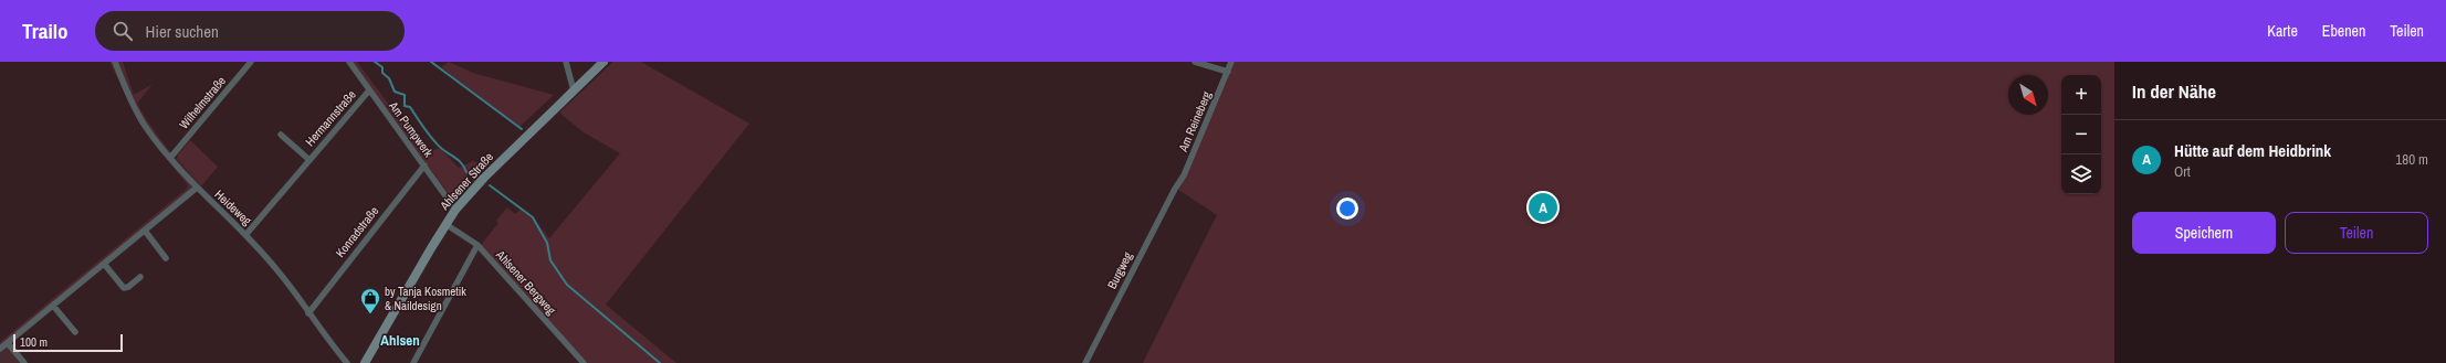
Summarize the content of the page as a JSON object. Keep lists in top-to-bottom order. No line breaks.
{"streets":{"main road":["Ahlsener Straße"],"street":["Wilhelmstraße","Hermannstraße","Am Reineberg","Am Pumpwerk","Heideweg","Konradstraße","Burgweg","Ahlsener Bergweg"]},"crossings":[["Wilhelmstraße","Heideweg"],["Hermannstraße","Am Pumpwerk"],["Hermannstraße","Heideweg"],["Am Reineberg","Burgweg"],["Am Pumpwerk","Ahlsener Straße"],["Am Pumpwerk","Konradstraße"],["Ahlsener Straße","Ahlsener Bergweg"],["Heideweg","Konradstraße"]],"districts":["Ahlsen"],"places":{"shop":["by Tanja Kosmetik & Naildesign"]},"scale_bar":"100 m","north":"bottom right","page":{"header":"Trailo","search":"Hier suchen","nav":["Karte","Ebenen","Teilen"],"heading":"In der Nähe","map_buttons":["+","−"],"list":[{"mark":"A","name":"Hütte auf dem Heidbrink","note":"Ort","value":"180 m"}],"pins":"A","buttons":["Speichern","Teilen"],"scale":"100 m"}}
